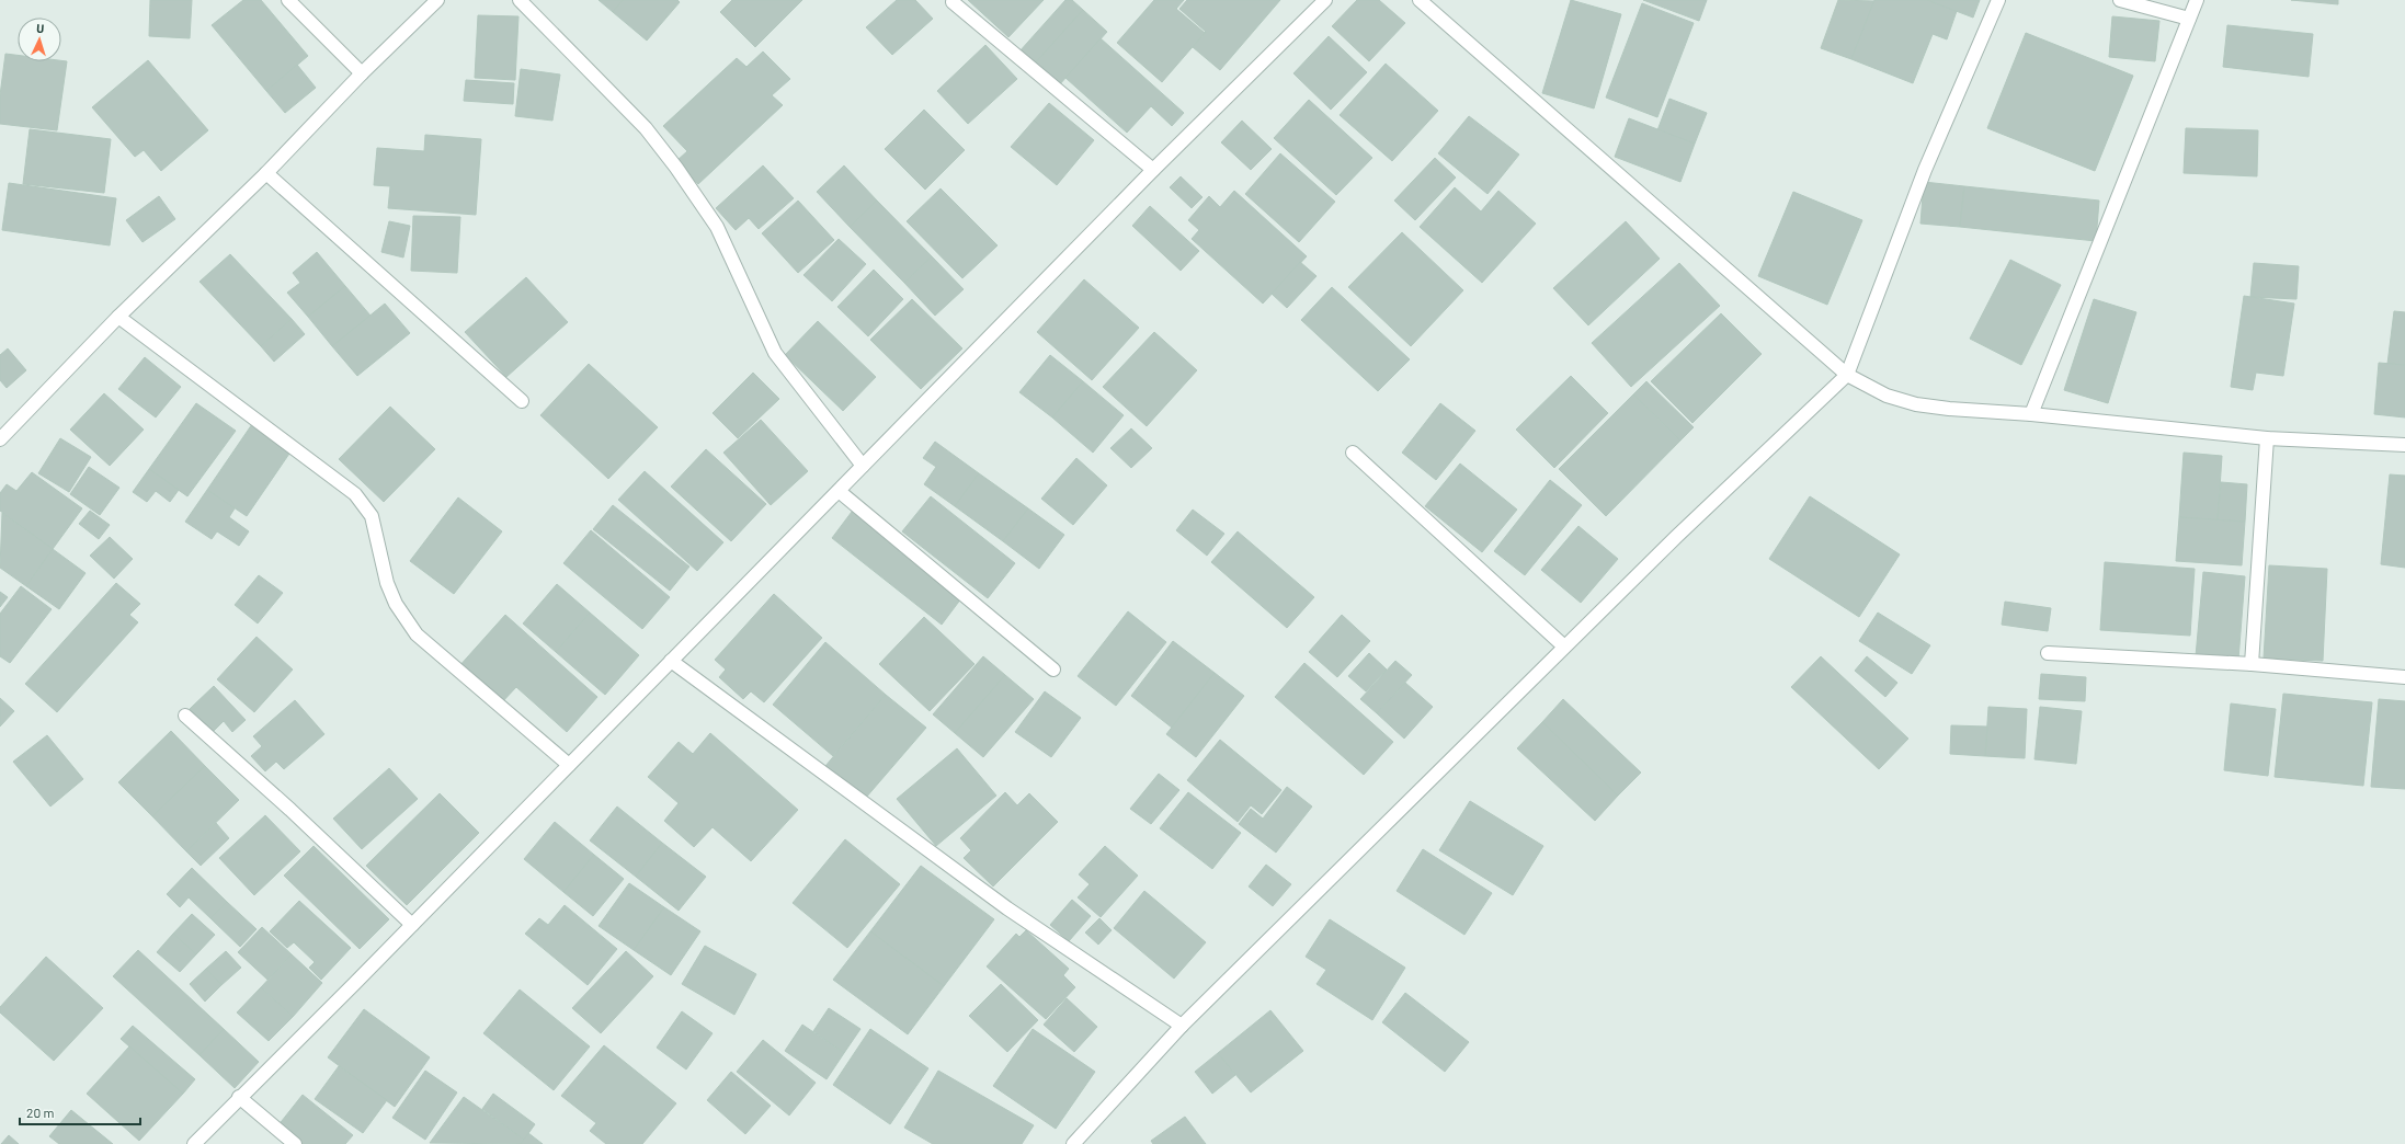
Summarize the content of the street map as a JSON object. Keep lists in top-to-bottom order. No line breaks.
{"scale_bar":"20 m","north":"top"}
